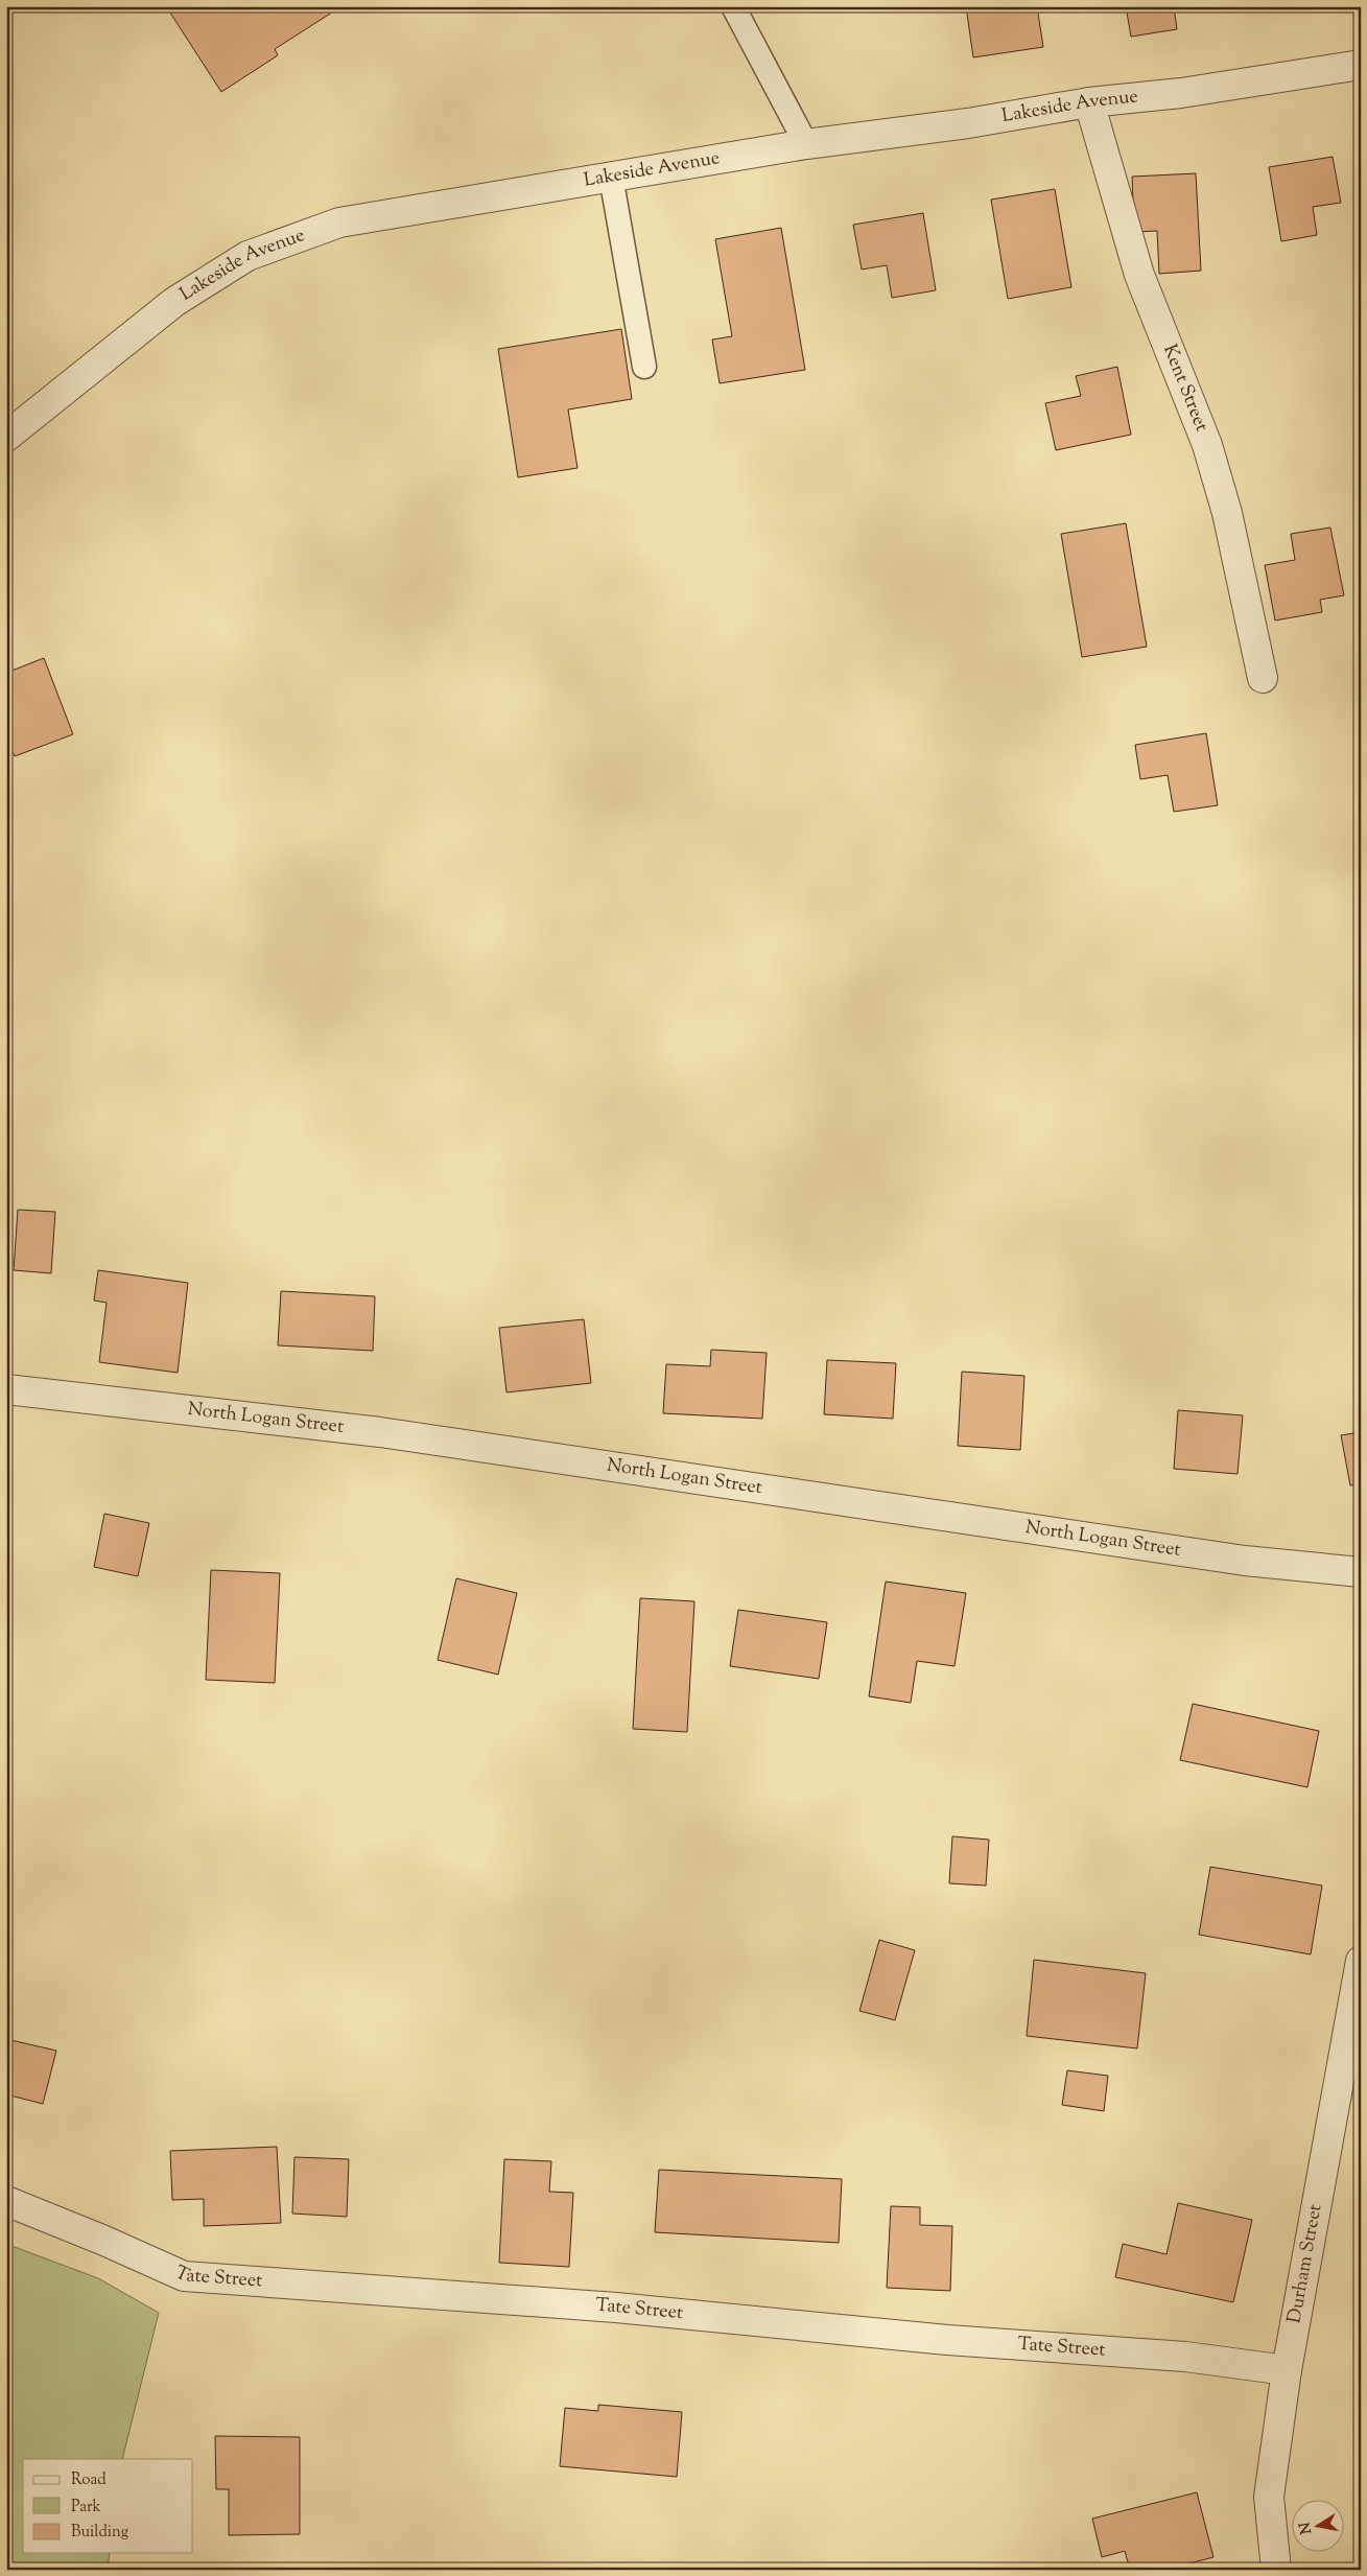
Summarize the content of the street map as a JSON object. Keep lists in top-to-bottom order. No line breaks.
{"streets":{"street":["Lakeside Avenue","Kent Street","North Logan Street","Durham Street","Tate Street"]},"crossings":[["Lakeside Avenue","Kent Street"],["Durham Street","Tate Street"]],"legend":["Road","Park","Building"],"north":"left"}
